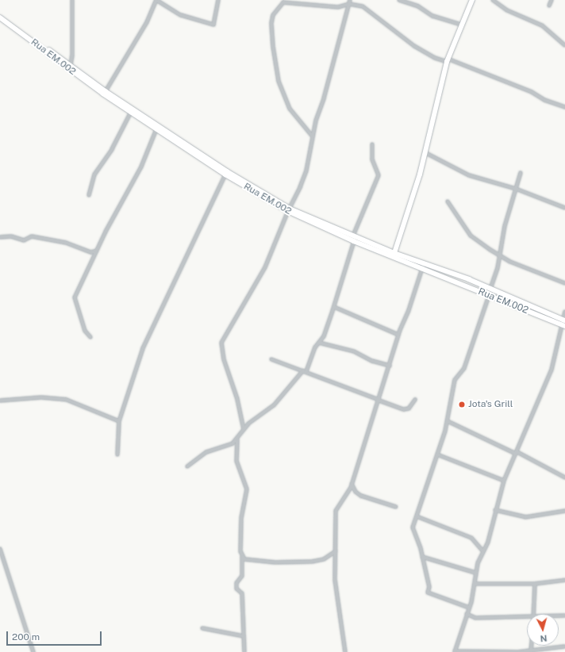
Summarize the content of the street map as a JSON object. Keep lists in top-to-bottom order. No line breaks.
{"streets":{"street":["Rua EM.002"]},"places":["Jota's Grill"],"scale_bar":"200 m","north":"bottom"}
